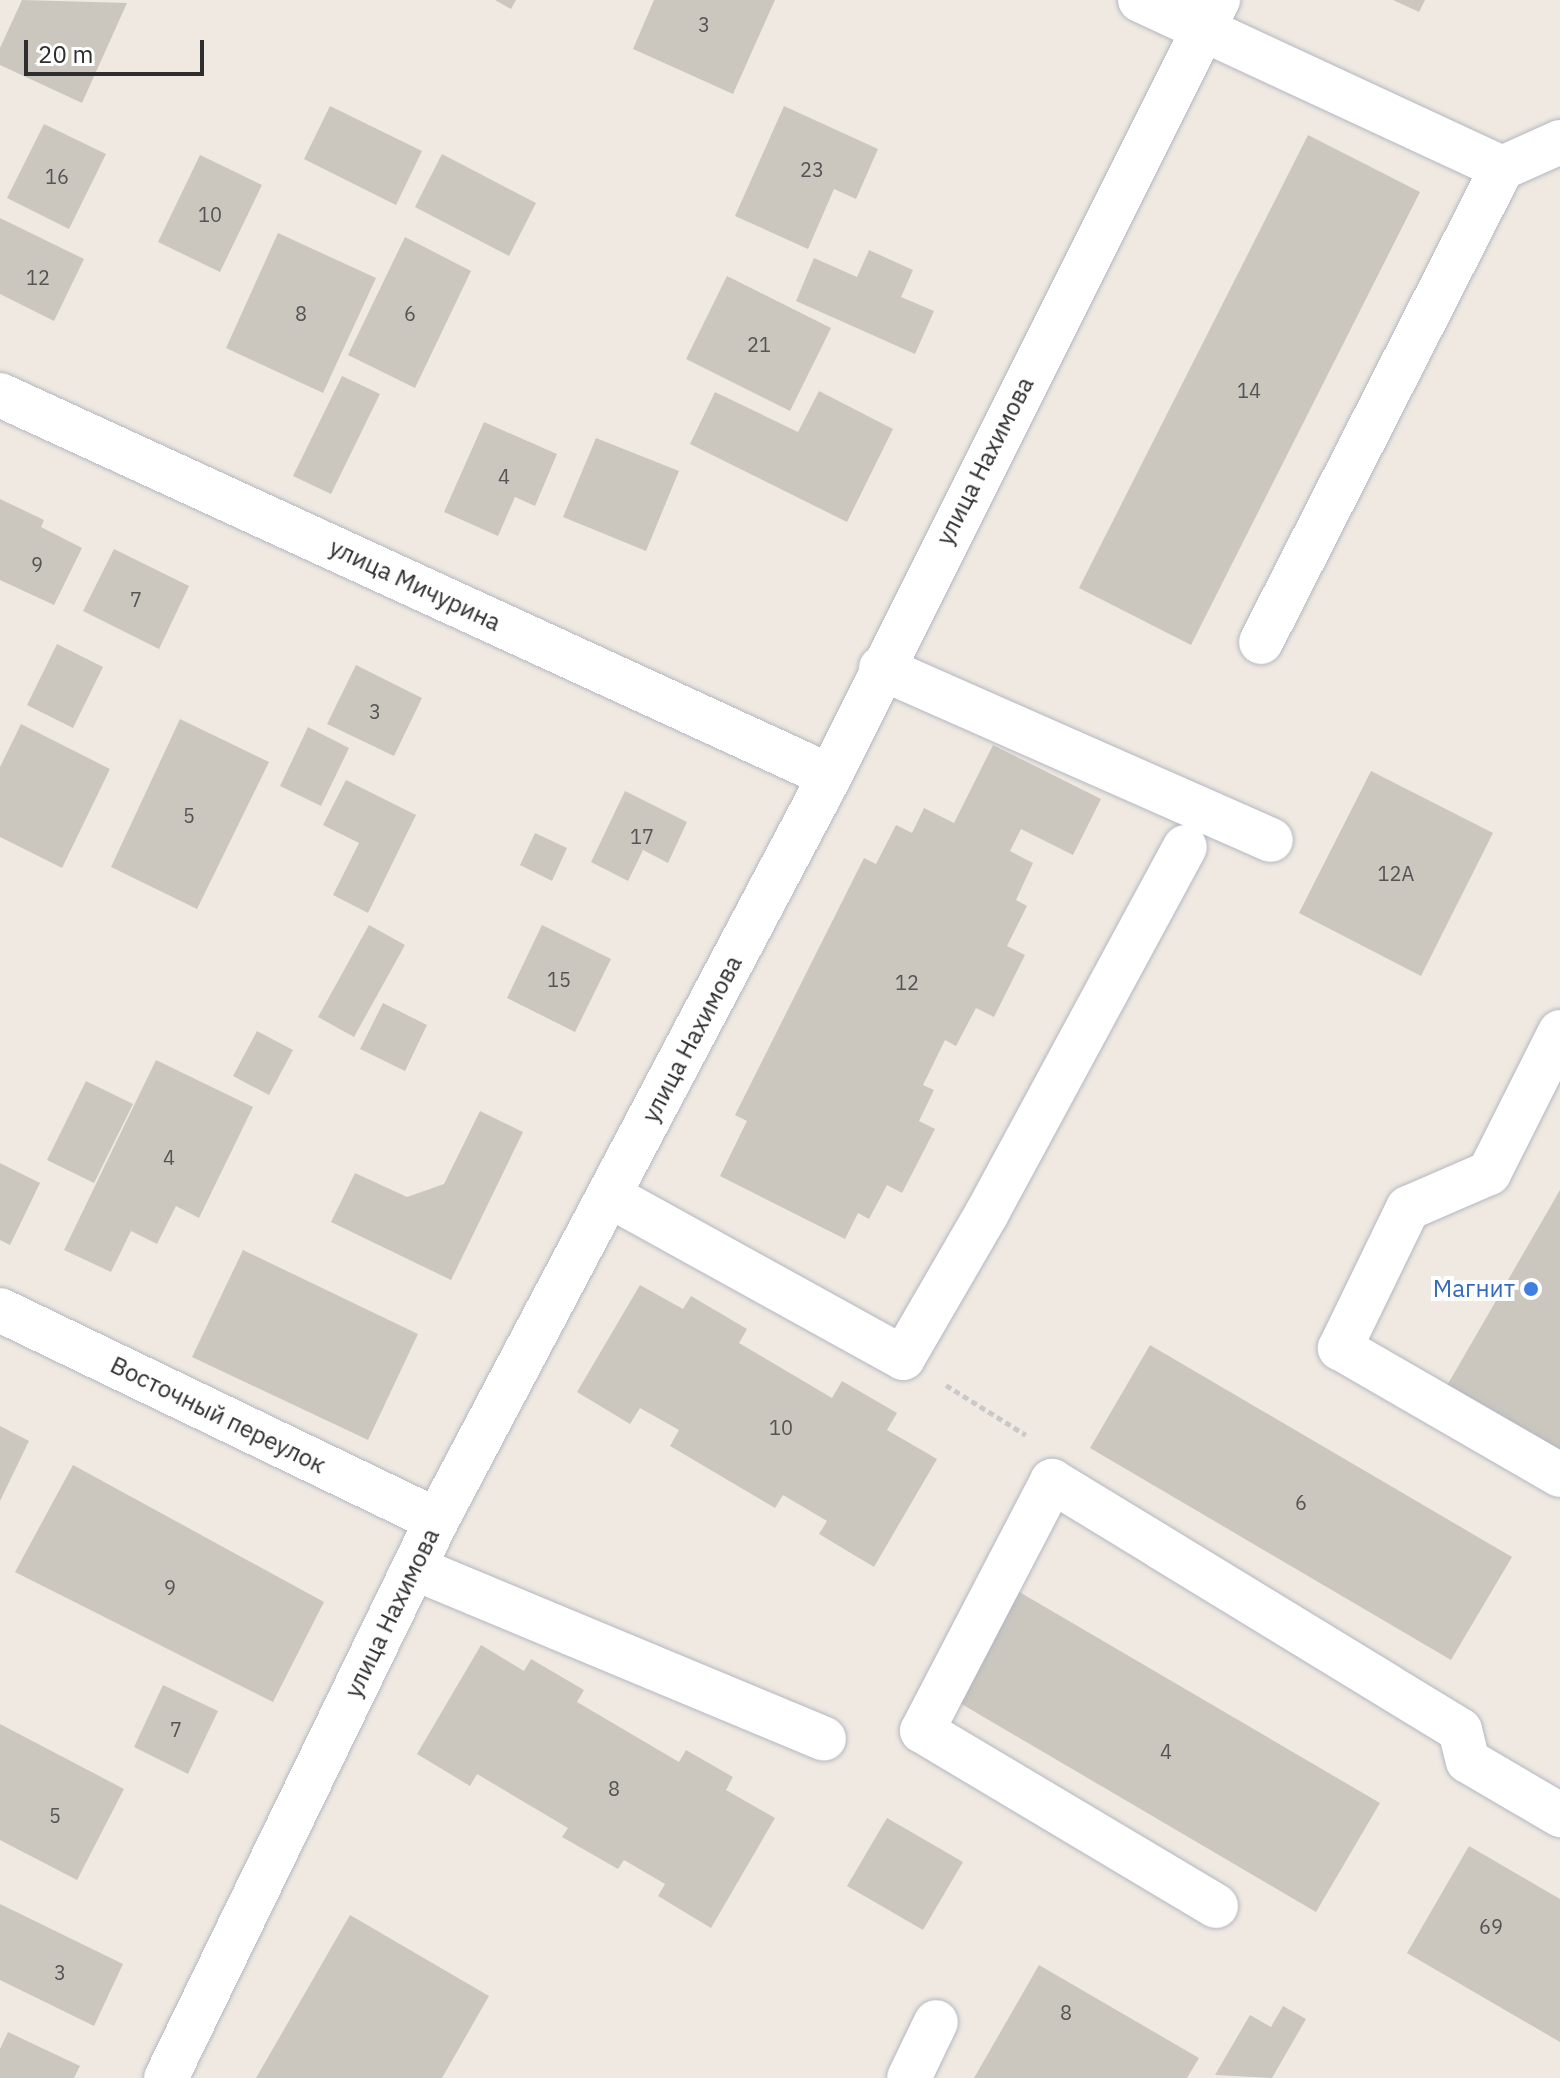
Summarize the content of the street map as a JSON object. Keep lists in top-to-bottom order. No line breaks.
{"streets":{"street":["улица Нахимова","улица Мичурина","Восточный переулок"]},"crossings":[["улица Нахимова","улица Мичурина"],["улица Нахимова","Восточный переулок"]],"places":["Магнит"],"house_numbers":["3","23","16","10","12","8","6","21","14","4","9","7","3","5","17","12А","15","12","4","10","6","9","7","4","8","5","69","3","8"],"scale_bar":"20 m"}
